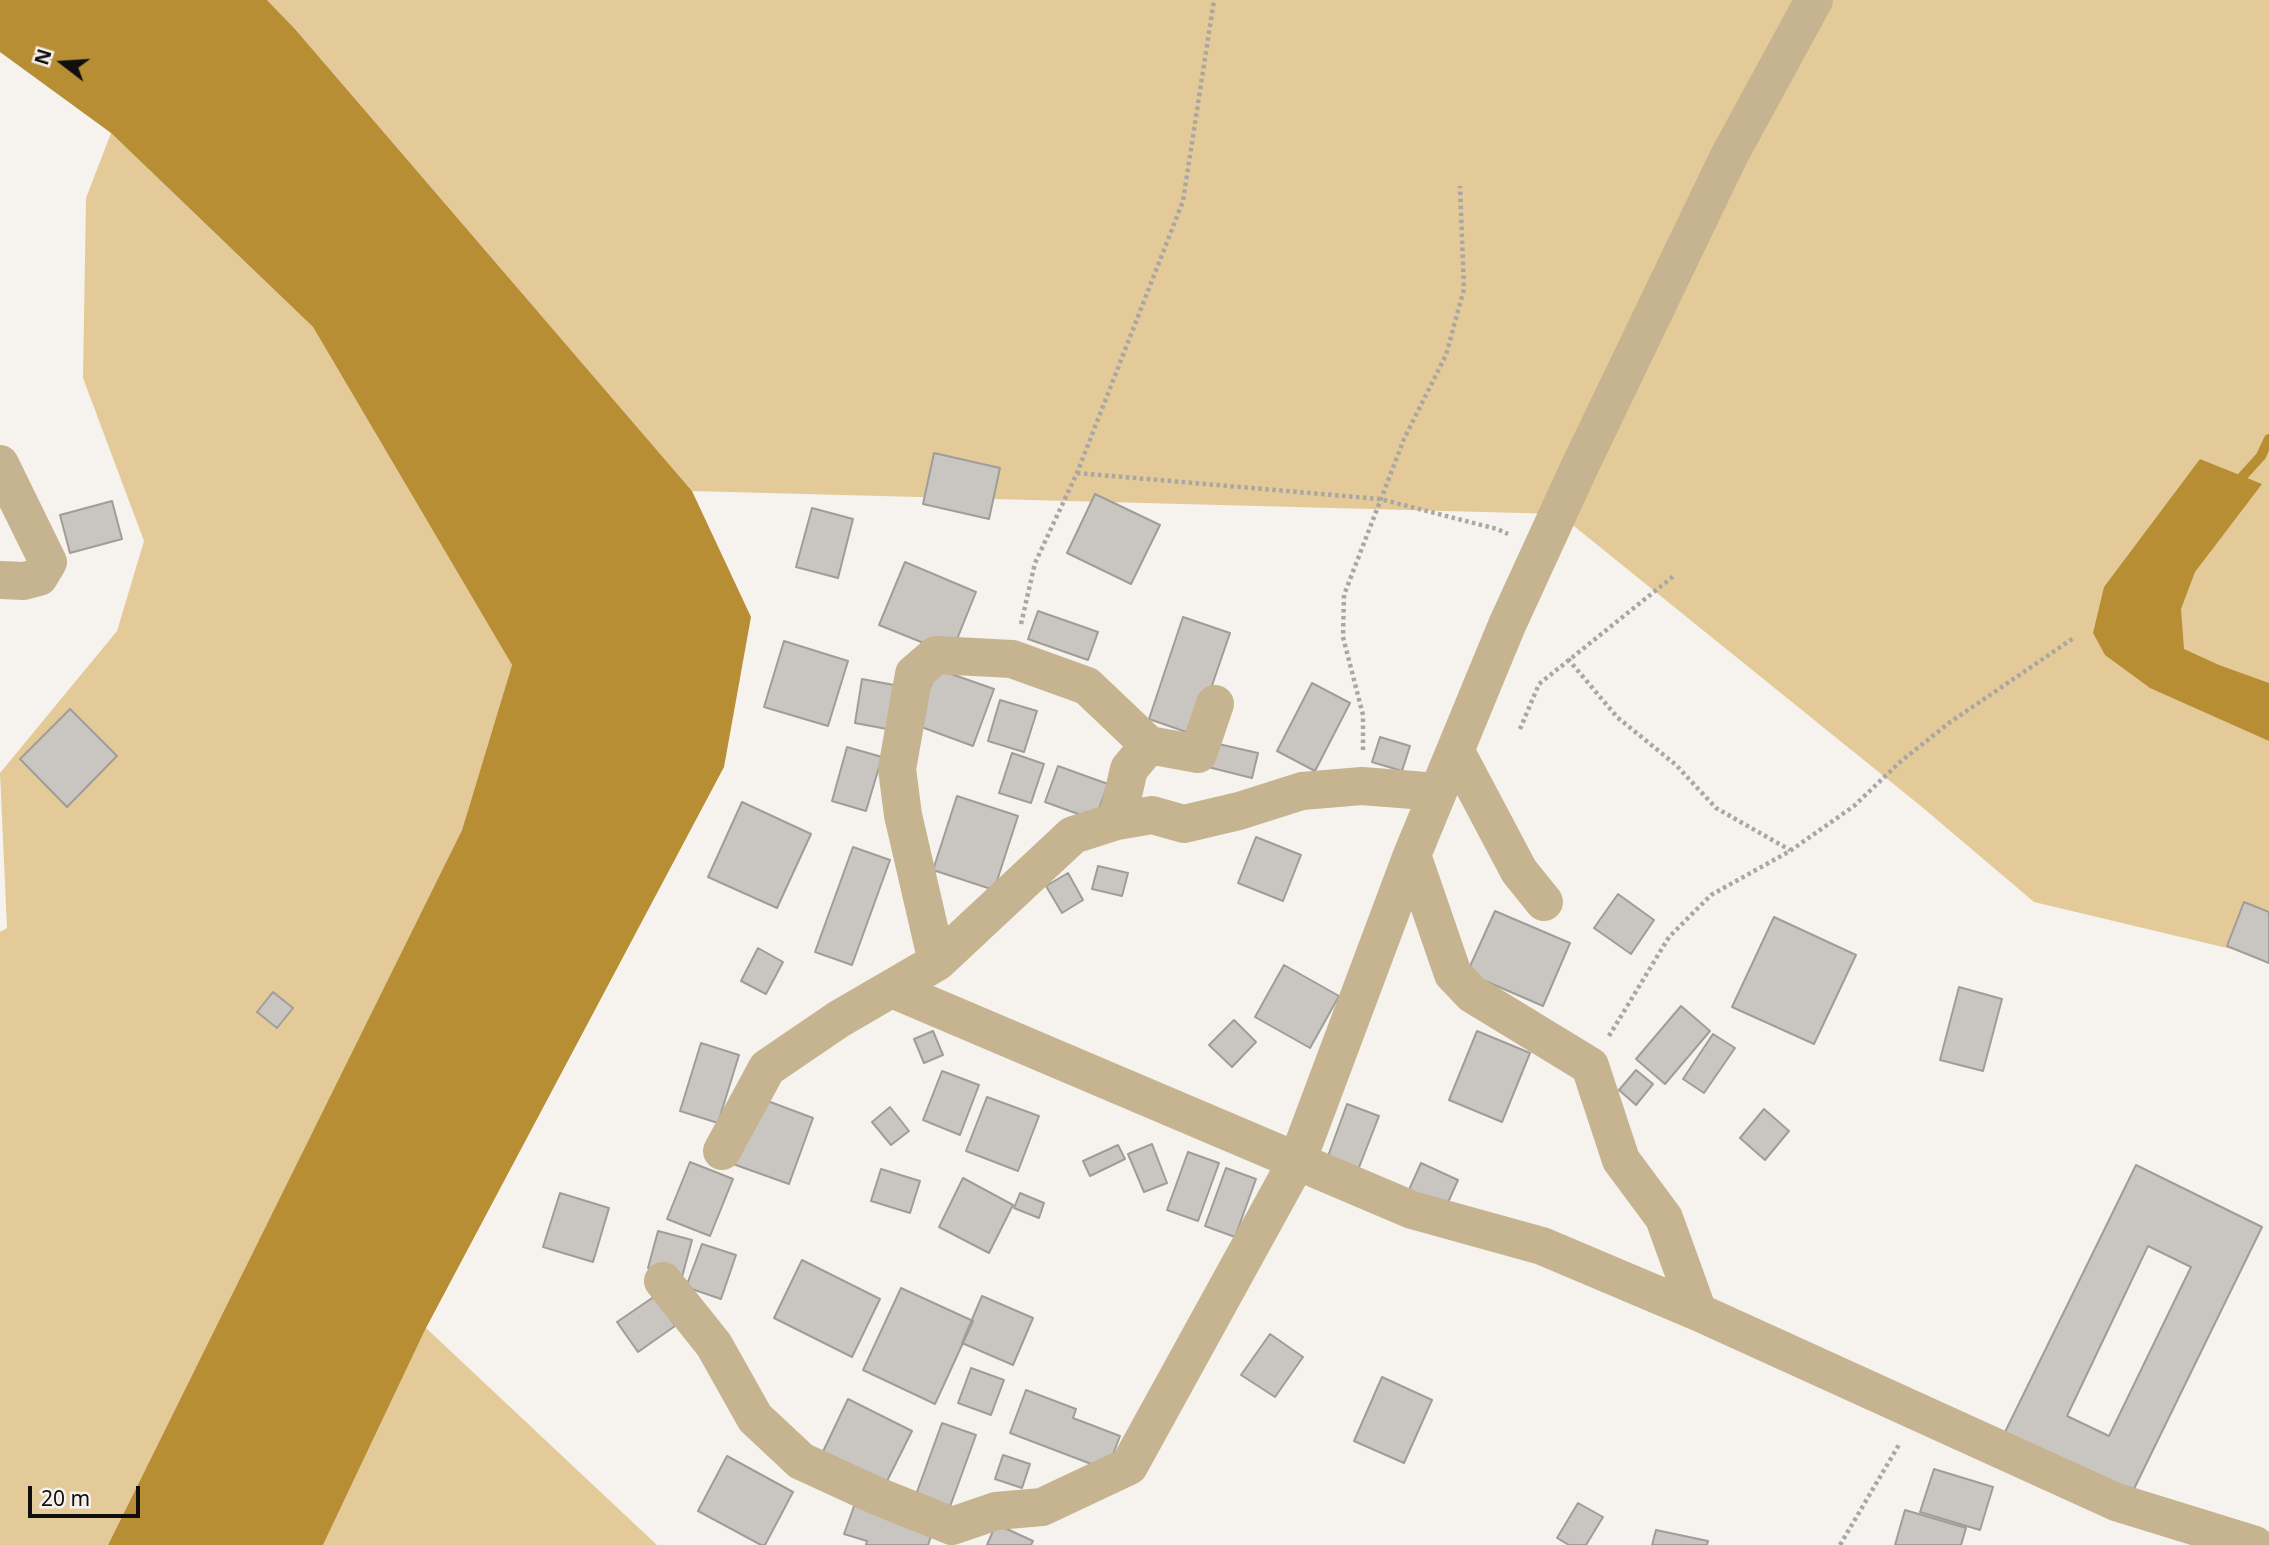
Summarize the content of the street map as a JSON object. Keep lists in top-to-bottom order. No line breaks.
{"scale_bar":"20 m","north":"left"}
